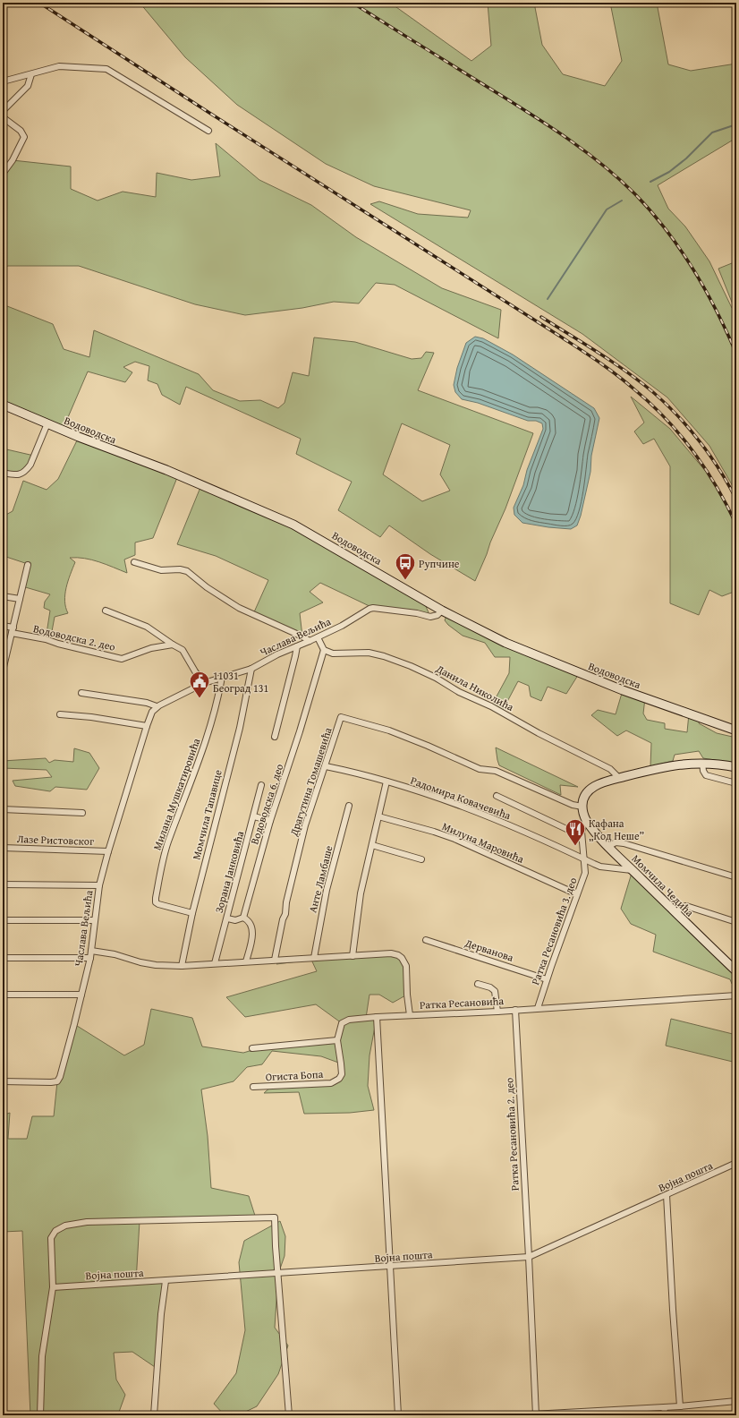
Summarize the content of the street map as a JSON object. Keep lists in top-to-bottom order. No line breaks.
{"streets":{"main road":["Водоводска","Момчила Чедића"],"street":["Часлава Вељића","Водоводска 2. део","Данила Николића","Драгутина Томашевића","Милана Мушкатировића","Радомира Ковачевића","Водоводска 6. део","Момчила Тапавице","Лазе Ристовског","Милуна Маровића","Зорана Јанковића","Анте Ламбаше","Ратка Ресановића 3. део","Дерванова","Ратка Ресановића","Огиста Бопа","Ратка Ресановића 2. део","Војна пошта"]},"crossings":[["Водоводска","Часлава Вељића"],["Часлава Вељића","Милана Мушкатировића"],["Часлава Вељића","Момчила Тапавице"],["Часлава Вељића","Лазе Ристовског"],["Часлава Вељића","Ратка Ресановића"],["Данила Николића","Водоводска 6. део"],["Драгутина Томашевића","Радомира Ковачевића"],["Драгутина Томашевића","Момчила Чедића"],["Драгутина Томашевића","Ратка Ресановића"],["Милана Мушкатировића","Момчила Тапавице"],["Радомира Ковачевића","Ратка Ресановића 3. део"],["Момчила Тапавице","Ратка Ресановића"],["Милуна Маровића","Ратка Ресановића 3. део"],["Зорана Јанковића","Ратка Ресановића"],["Анте Ламбаше","Ратка Ресановића"],["Момчила Чедића","Ратка Ресановића 3. део"],["Ратка Ресановића 3. део","Дерванова"],["Ратка Ресановића 3. део","Ратка Ресановића"],["Ратка Ресановића","Огиста Бопа"],["Ратка Ресановића","Ратка Ресановића 2. део"],["Ратка Ресановића 2. део","Војна пошта"]],"places":{"bus stop":["Рупчине"],"public building":["11031 Београд 131"],"restaurant":["Кафана „Код Неше”"]}}
